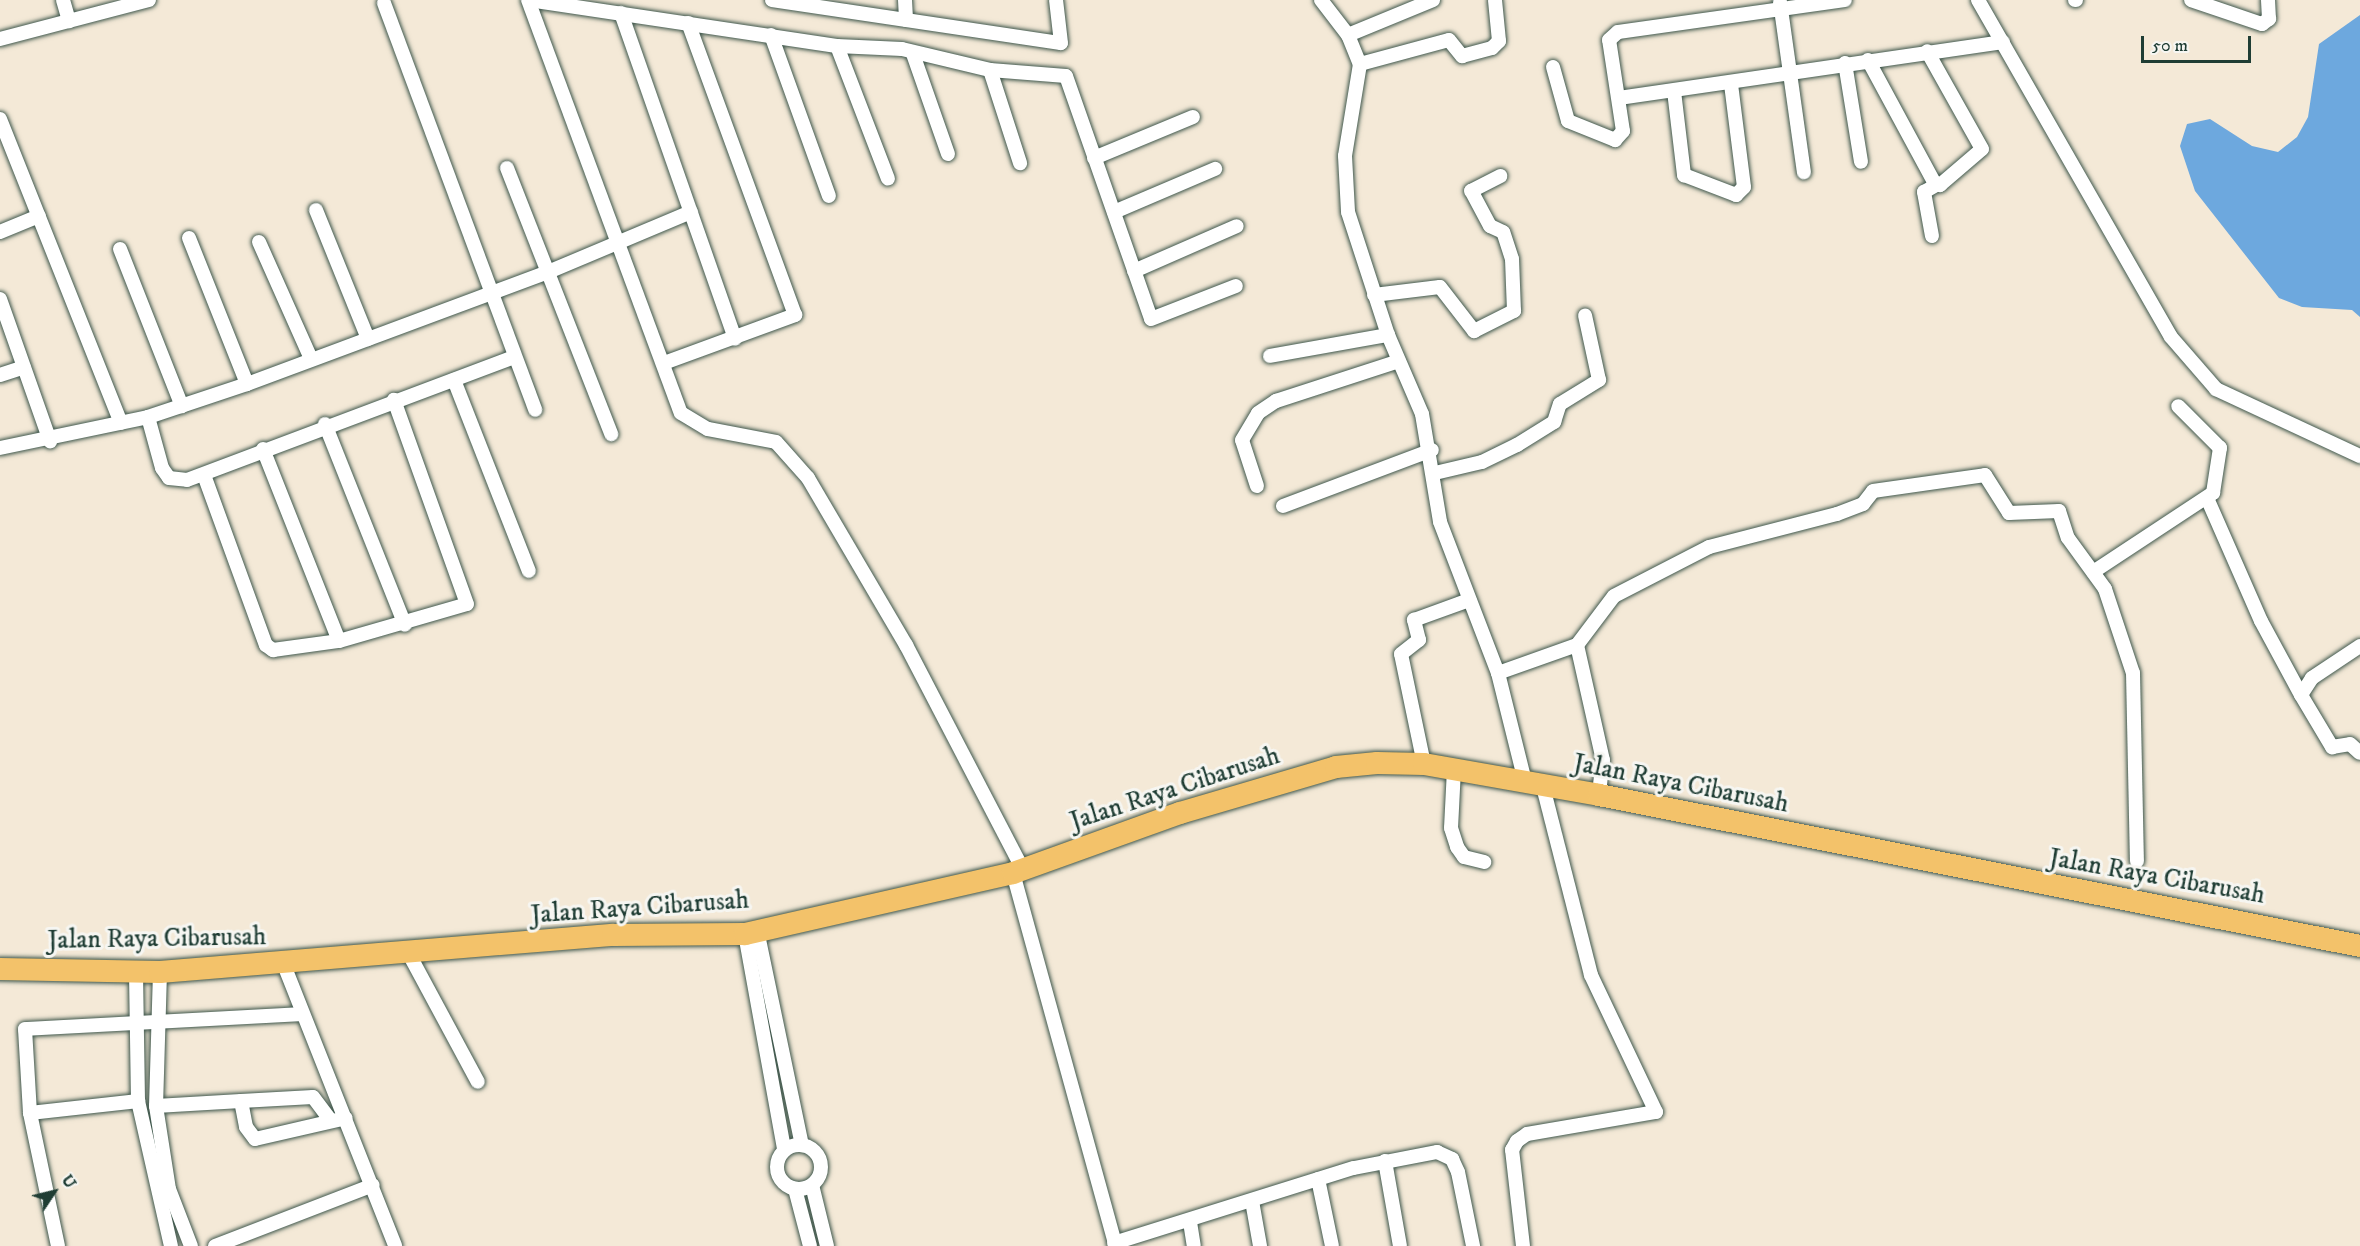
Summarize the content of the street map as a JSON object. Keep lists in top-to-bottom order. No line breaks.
{"streets":{"main road":["Jalan Raya Cibarusah"]},"scale_bar":"50 m","north":"top right"}
